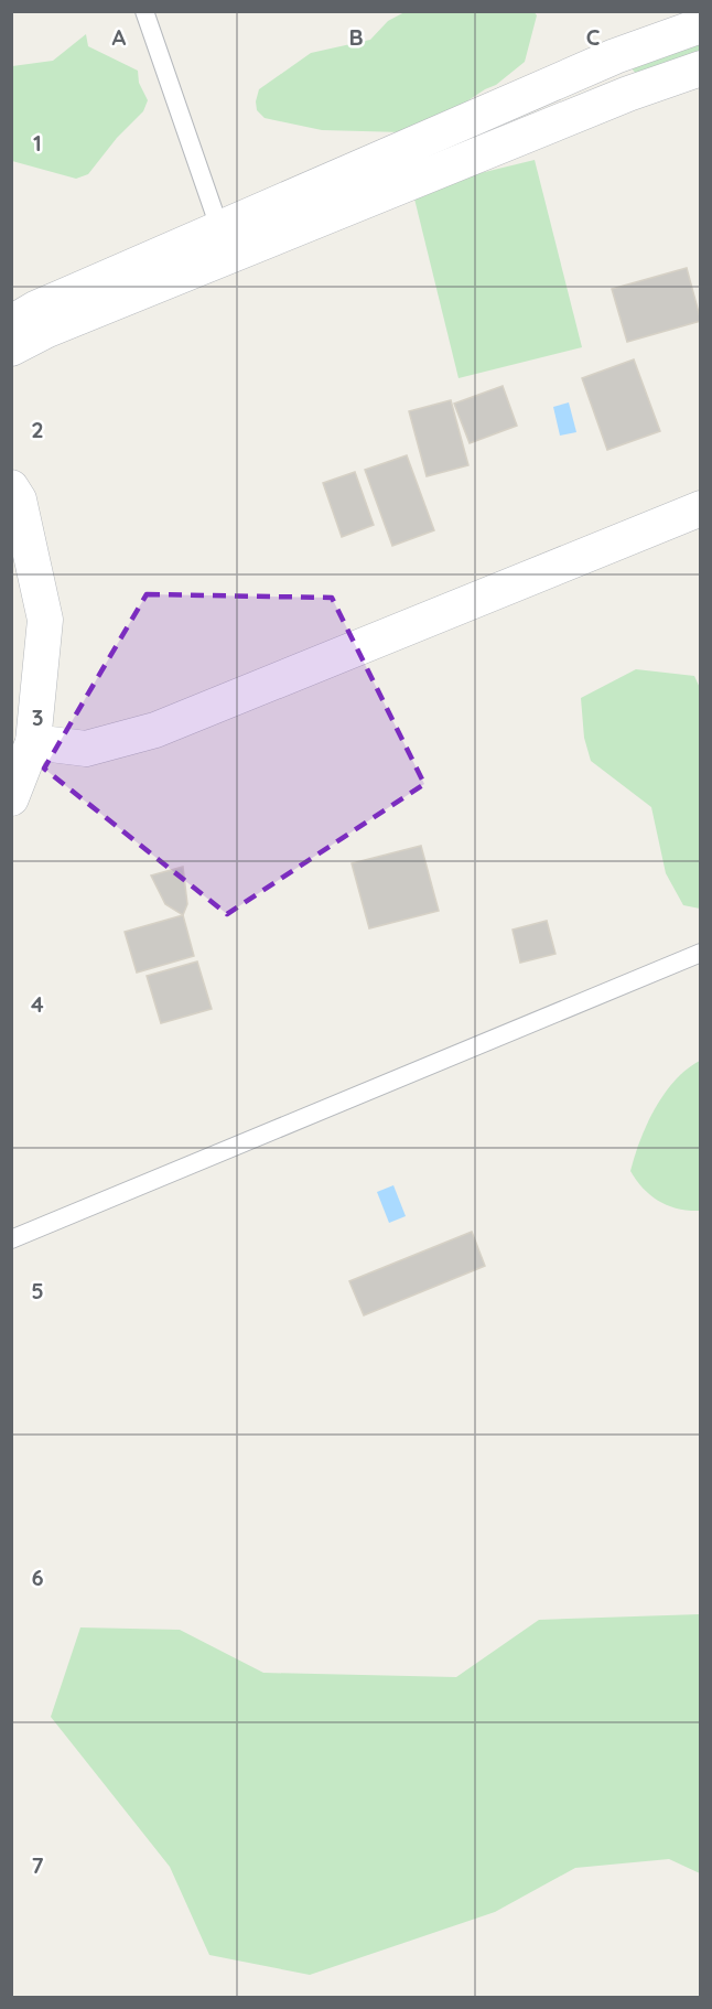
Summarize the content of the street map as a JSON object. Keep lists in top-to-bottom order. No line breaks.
{"grid":{"columns":["A","B","C"],"rows":["1","2","3","4","5","6","7"]}}
